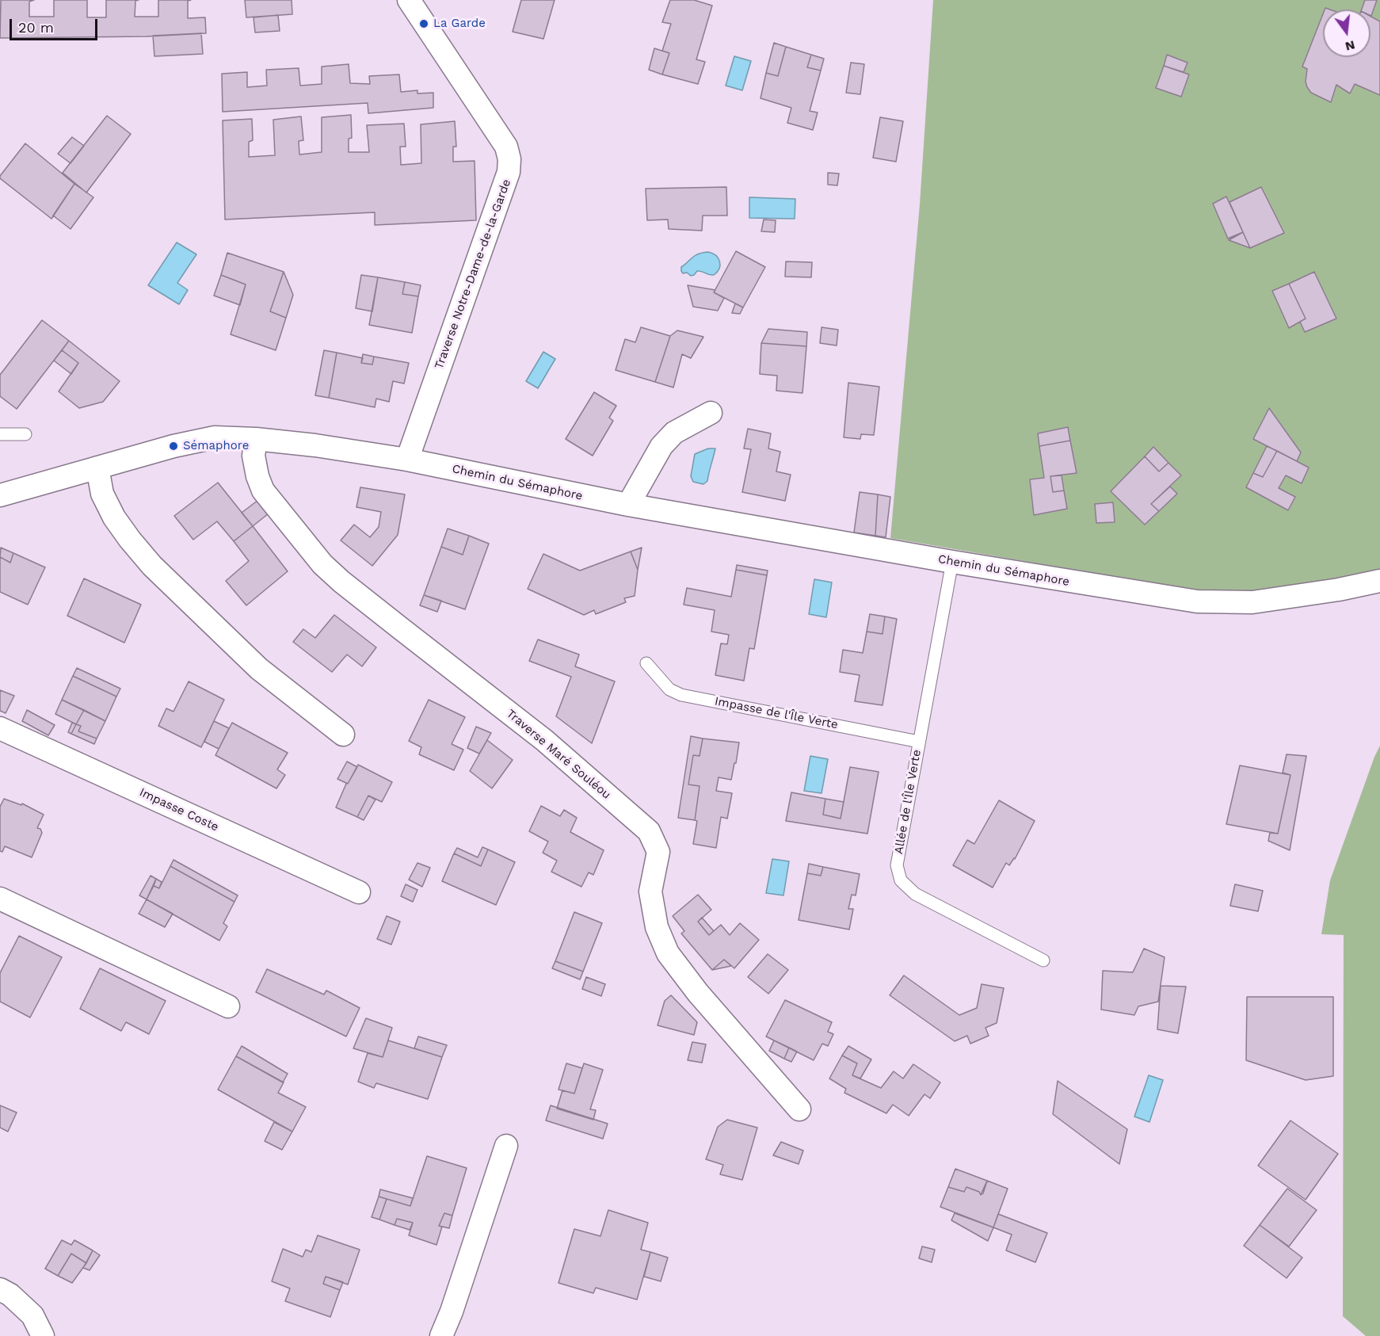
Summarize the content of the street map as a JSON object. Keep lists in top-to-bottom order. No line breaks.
{"streets":{"street":["Traverse Notre-Dame-de-la-Garde","Chemin du Sémaphore","Traverse Maré Souléou","Impasse Coste"],"lane":["Impasse de l'Île Verte","Allée de l'Île Verte"]},"crossings":[["Traverse Notre-Dame-de-la-Garde","Chemin du Sémaphore"],["Chemin du Sémaphore","Traverse Maré Souléou"],["Chemin du Sémaphore","Allée de l'Île Verte"],["Impasse de l'Île Verte","Allée de l'Île Verte"]],"places":["La Garde","Sémaphore"],"scale_bar":"20 m","north":"bottom"}
